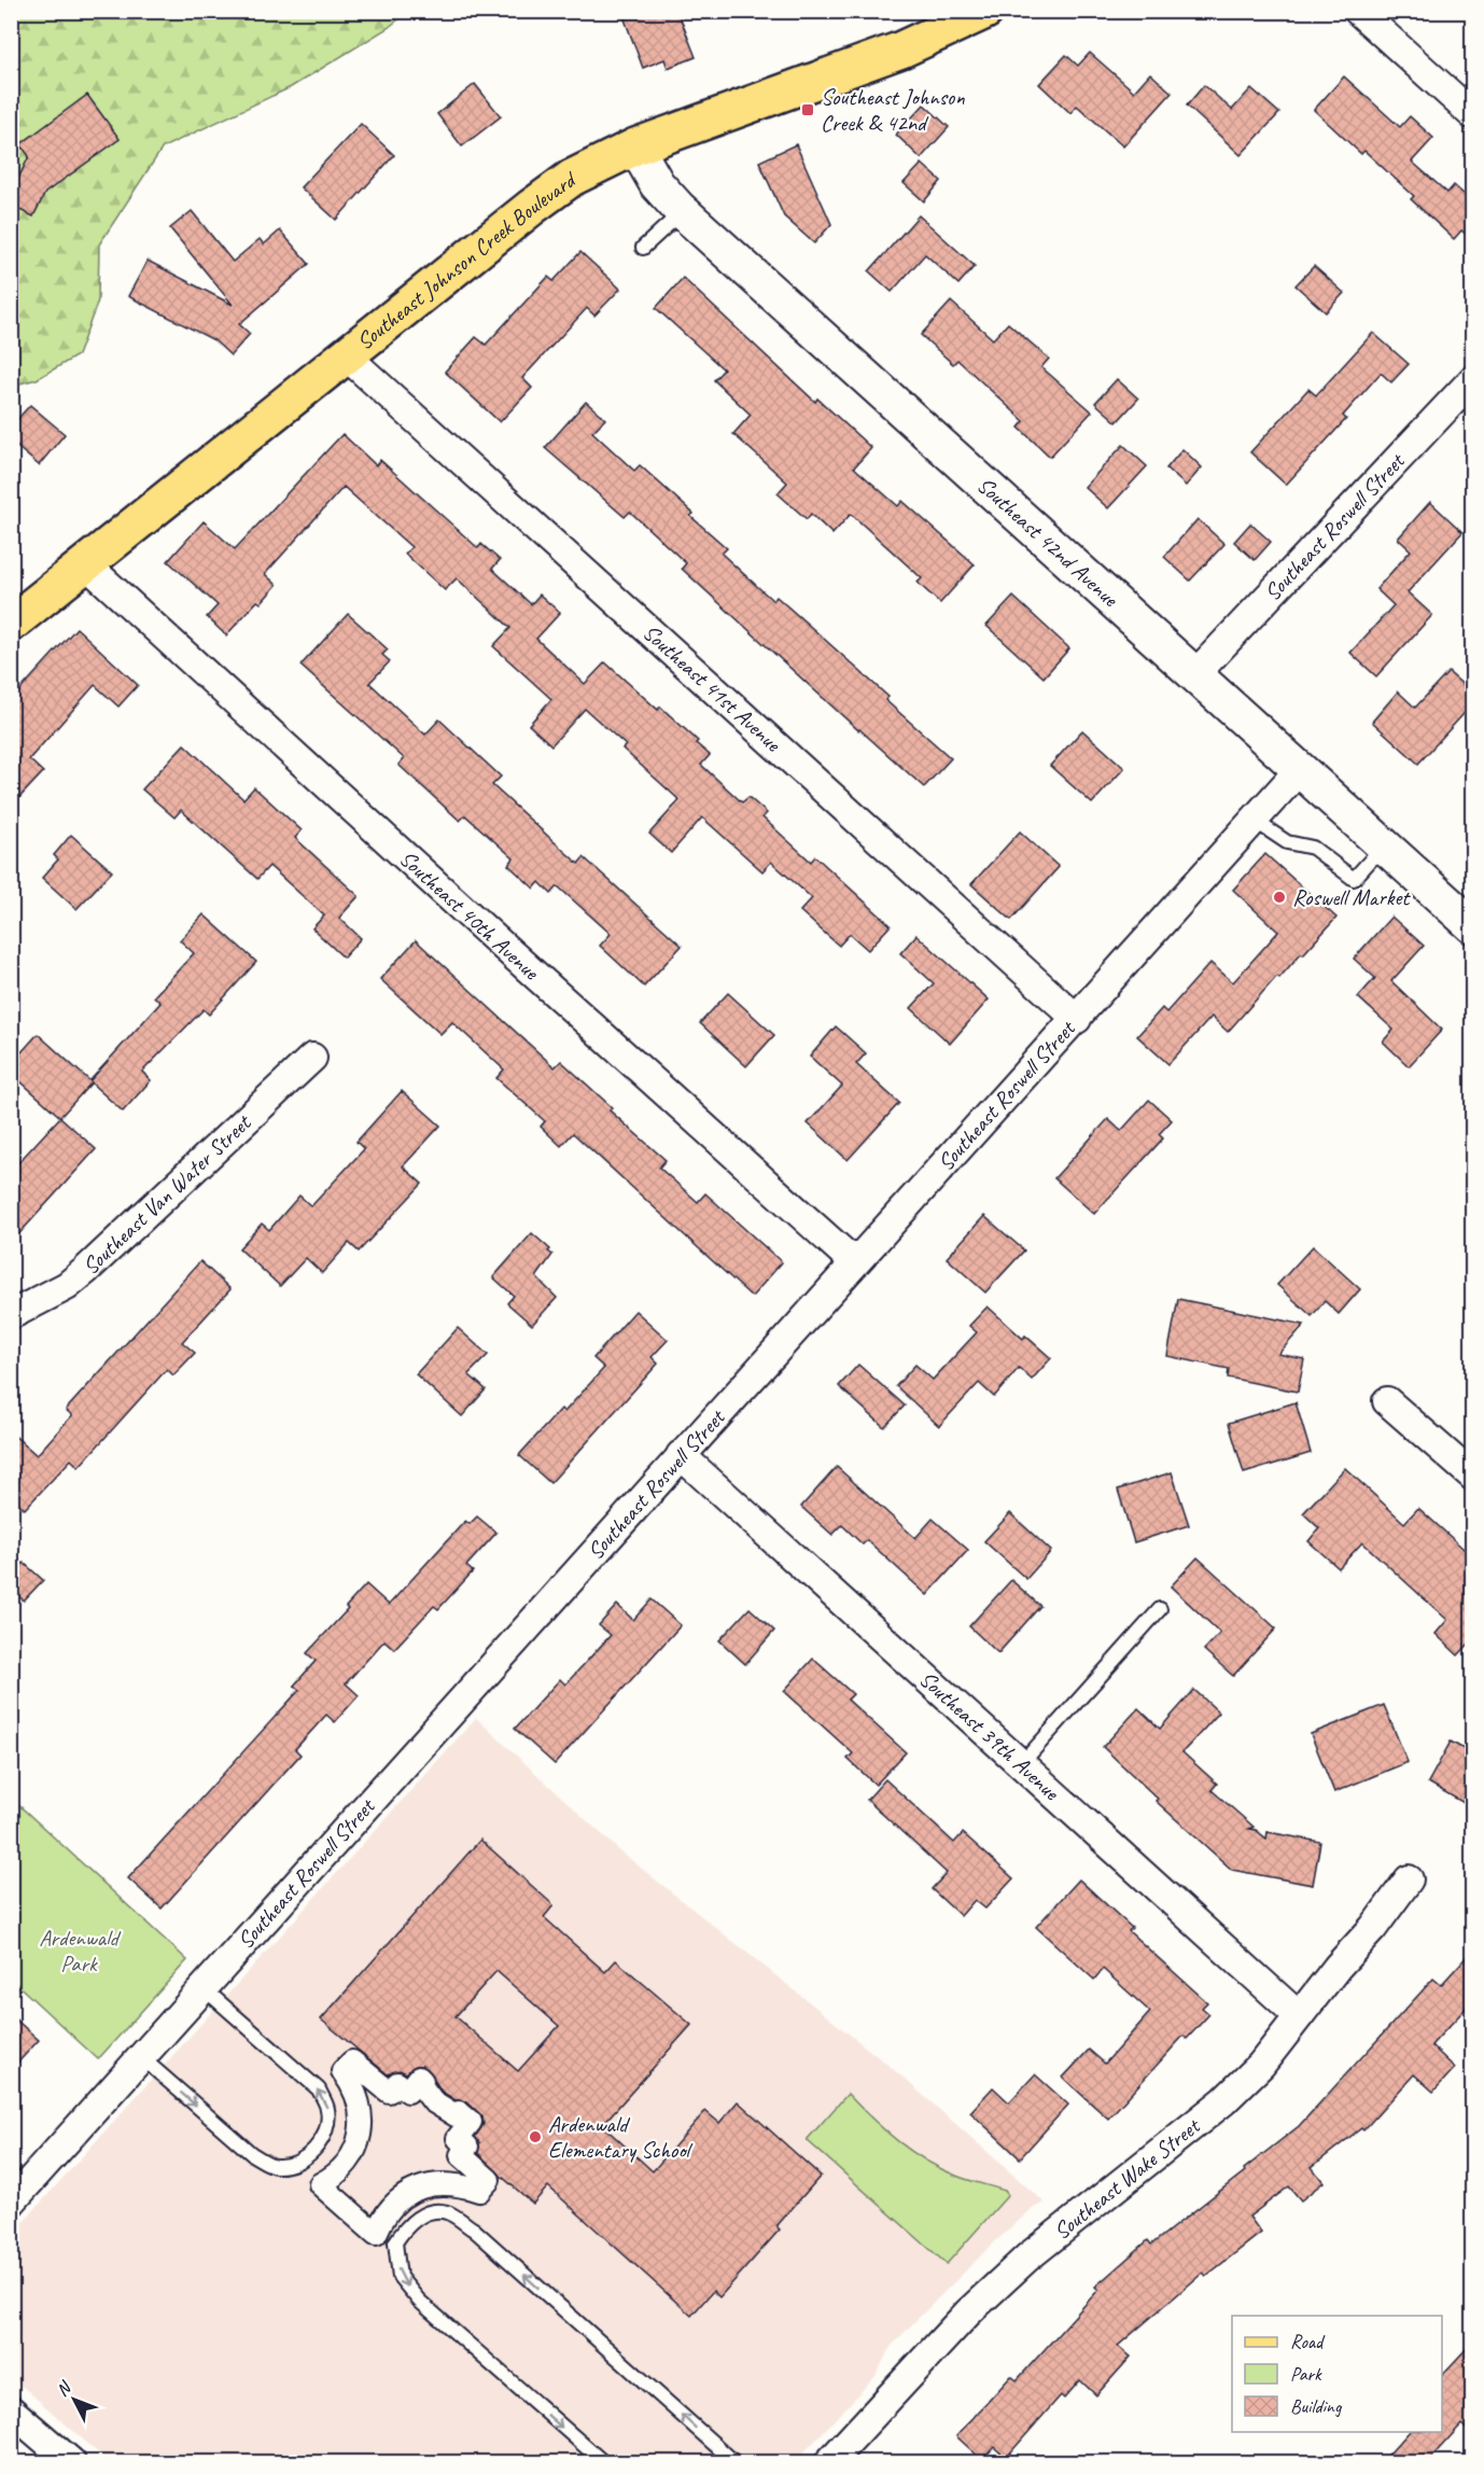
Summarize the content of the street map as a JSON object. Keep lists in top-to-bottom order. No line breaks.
{"streets":{"main road":["Southeast Johnson Creek Boulevard"],"street":["Southeast Roswell Street","Southeast 42nd Avenue","Southeast 41st Avenue","Southeast 40th Avenue","Southeast Van Water Street","Southeast 39th Avenue","Southeast Wake Street"]},"crossings":[["Southeast Johnson Creek Boulevard","Southeast 42nd Avenue"],["Southeast Johnson Creek Boulevard","Southeast 41st Avenue"],["Southeast Johnson Creek Boulevard","Southeast 40th Avenue"],["Southeast Roswell Street","Southeast 42nd Avenue"],["Southeast Roswell Street","Southeast 41st Avenue"],["Southeast Roswell Street","Southeast 40th Avenue"],["Southeast Roswell Street","Southeast 39th Avenue"],["Southeast 39th Avenue","Southeast Wake Street"]],"parks":["Ardenwald Park"],"places":{"transit":["Southeast Johnson Creek & 42nd"],"other":["Roswell Market","Ardenwald Elementary School"]},"legend":["Road","Park","Building"],"north":"top left"}
